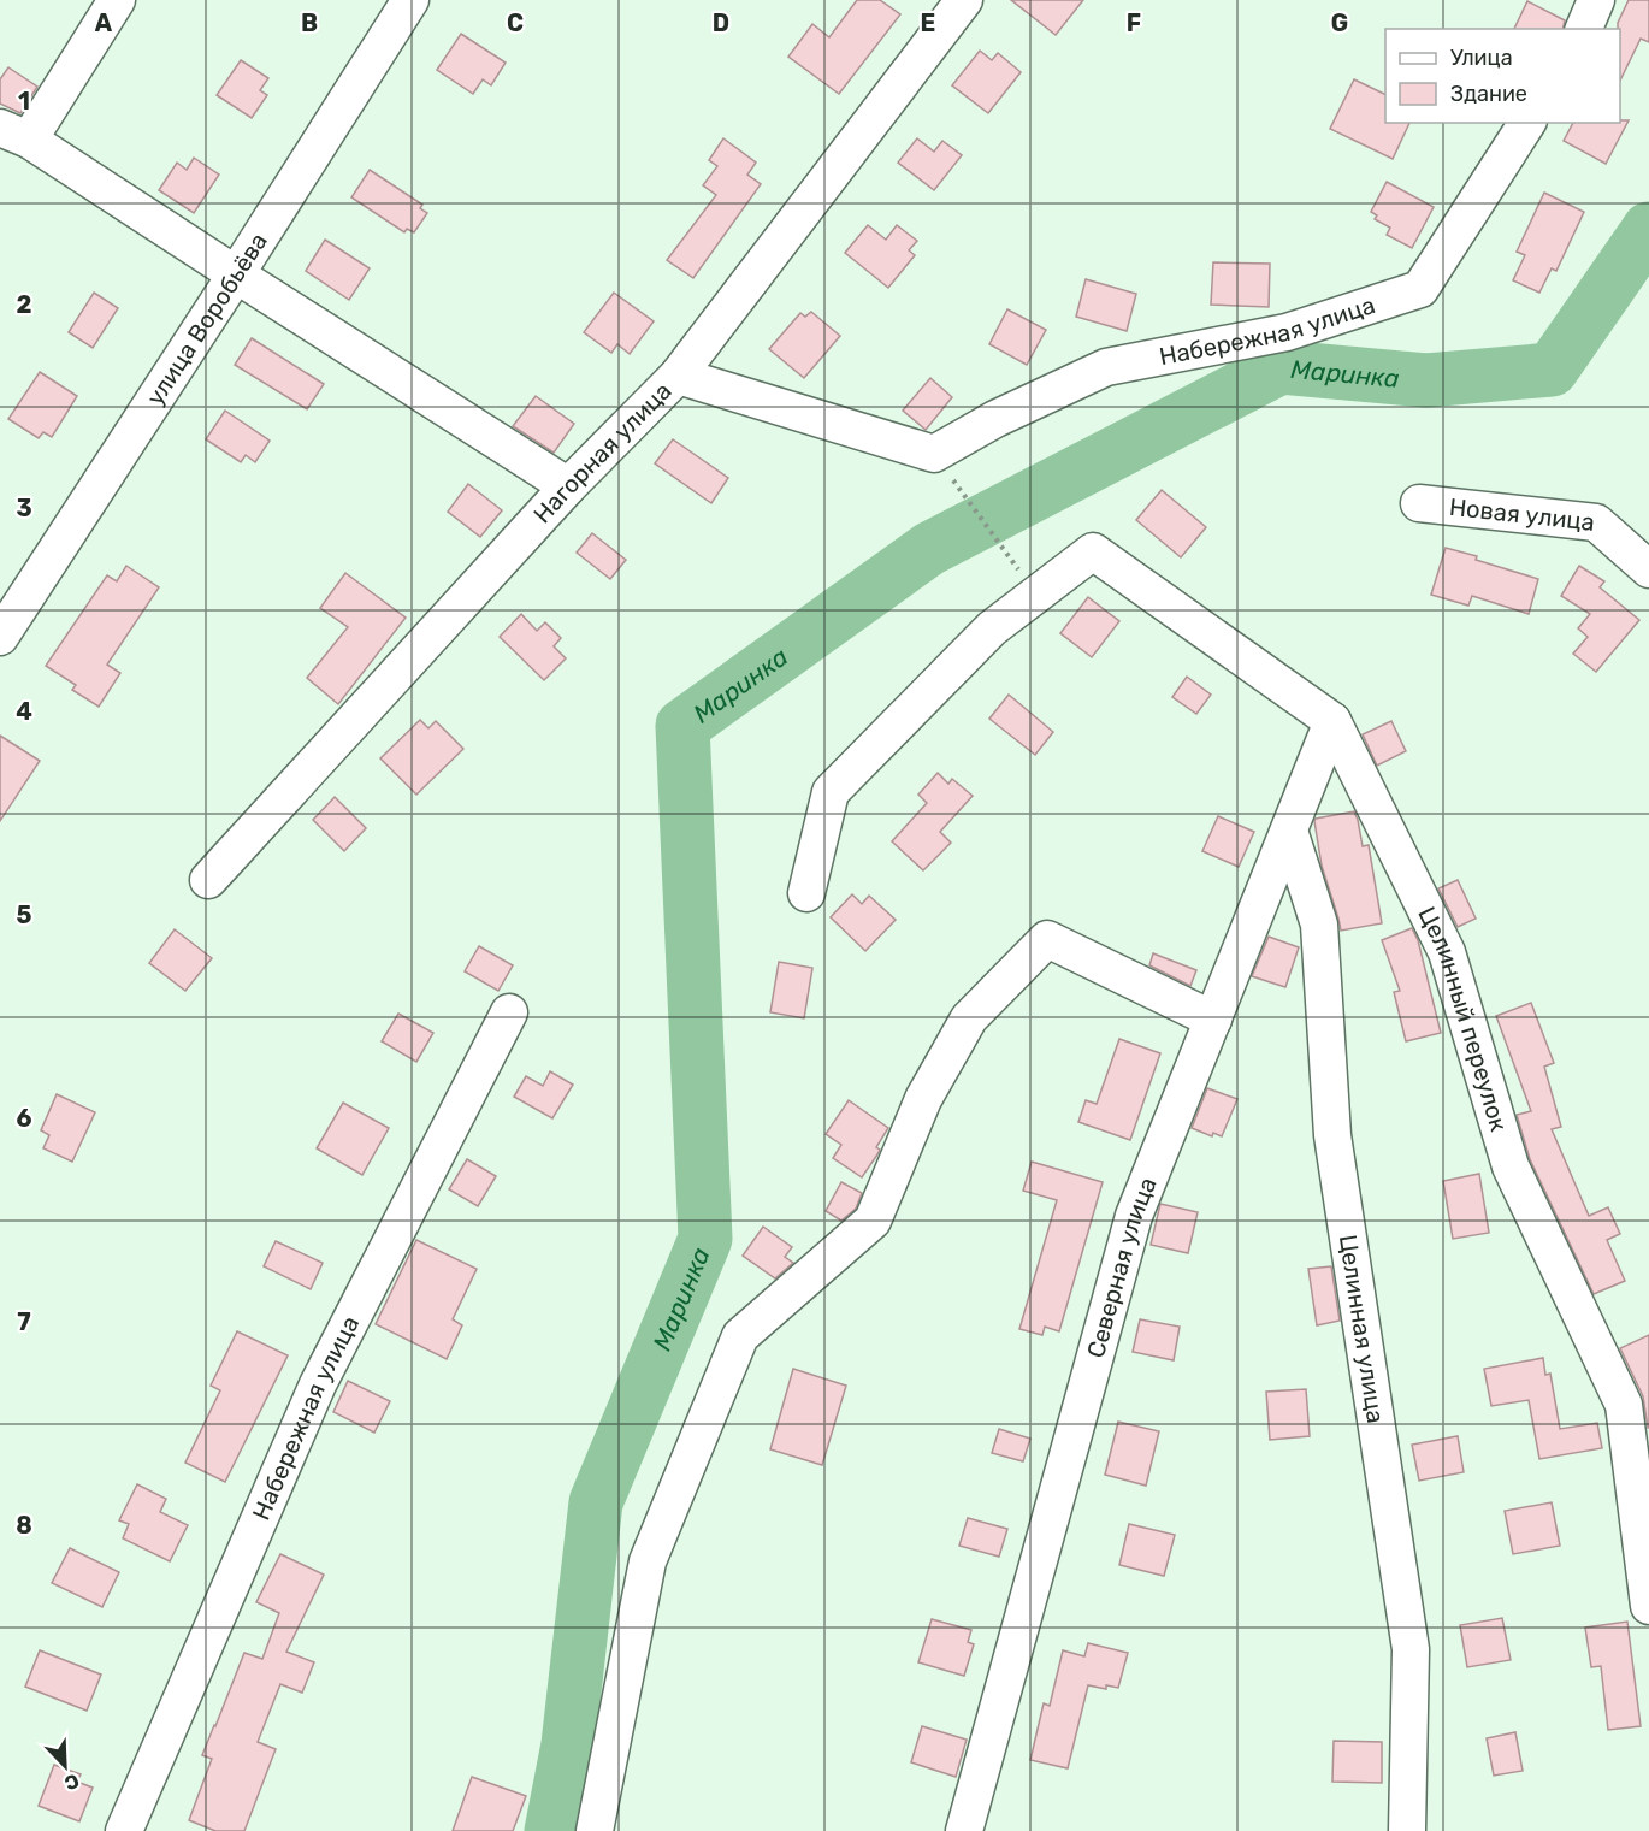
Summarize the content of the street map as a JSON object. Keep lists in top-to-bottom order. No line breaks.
{"streets":{"street":["улица Воробьёва","Набережная улица","Нагорная улица","Новая улица","Целинный переулок","Северная улица","Целинная улица"]},"crossings":[["Набережная улица","Нагорная улица"],["Целинный переулок","Северная улица"],["Северная улица","Целинная улица"]],"water":["Маринка"],"legend":["Улица","Здание"],"north":"bottom right","grid":{"columns":["A","B","C","D","E","F","G"],"rows":["1","2","3","4","5","6","7","8"]}}
